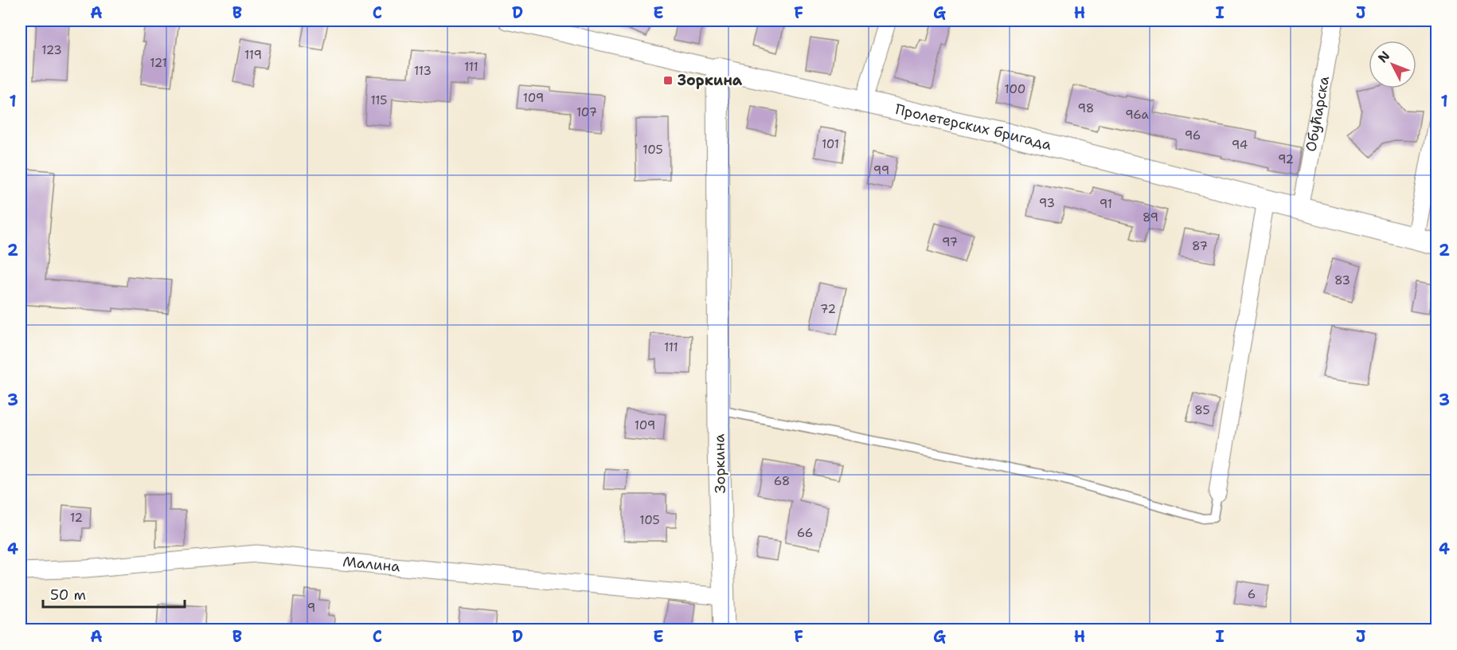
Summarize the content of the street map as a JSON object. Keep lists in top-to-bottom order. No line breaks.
{"streets":{"street":["Обућарска","Пролетерских бригада","Зоркина","Малина"]},"crossings":[["Обућарска","Пролетерских бригада"],["Пролетерских бригада","Зоркина"],["Зоркина","Малина"]],"places":{"transit":["Зоркина"]},"house_numbers":["123","119","121","111","113","100","109","115","98","107","96a","96","101","94","105","92","99","93","91","89","97","87","83","72","111","85","109","68","12","105","66","6","9"],"scale_bar":"50 m","north":"top left","grid":{"columns":["A","B","C","D","E","F","G","H","I","J"],"rows":["1","2","3","4"]}}
